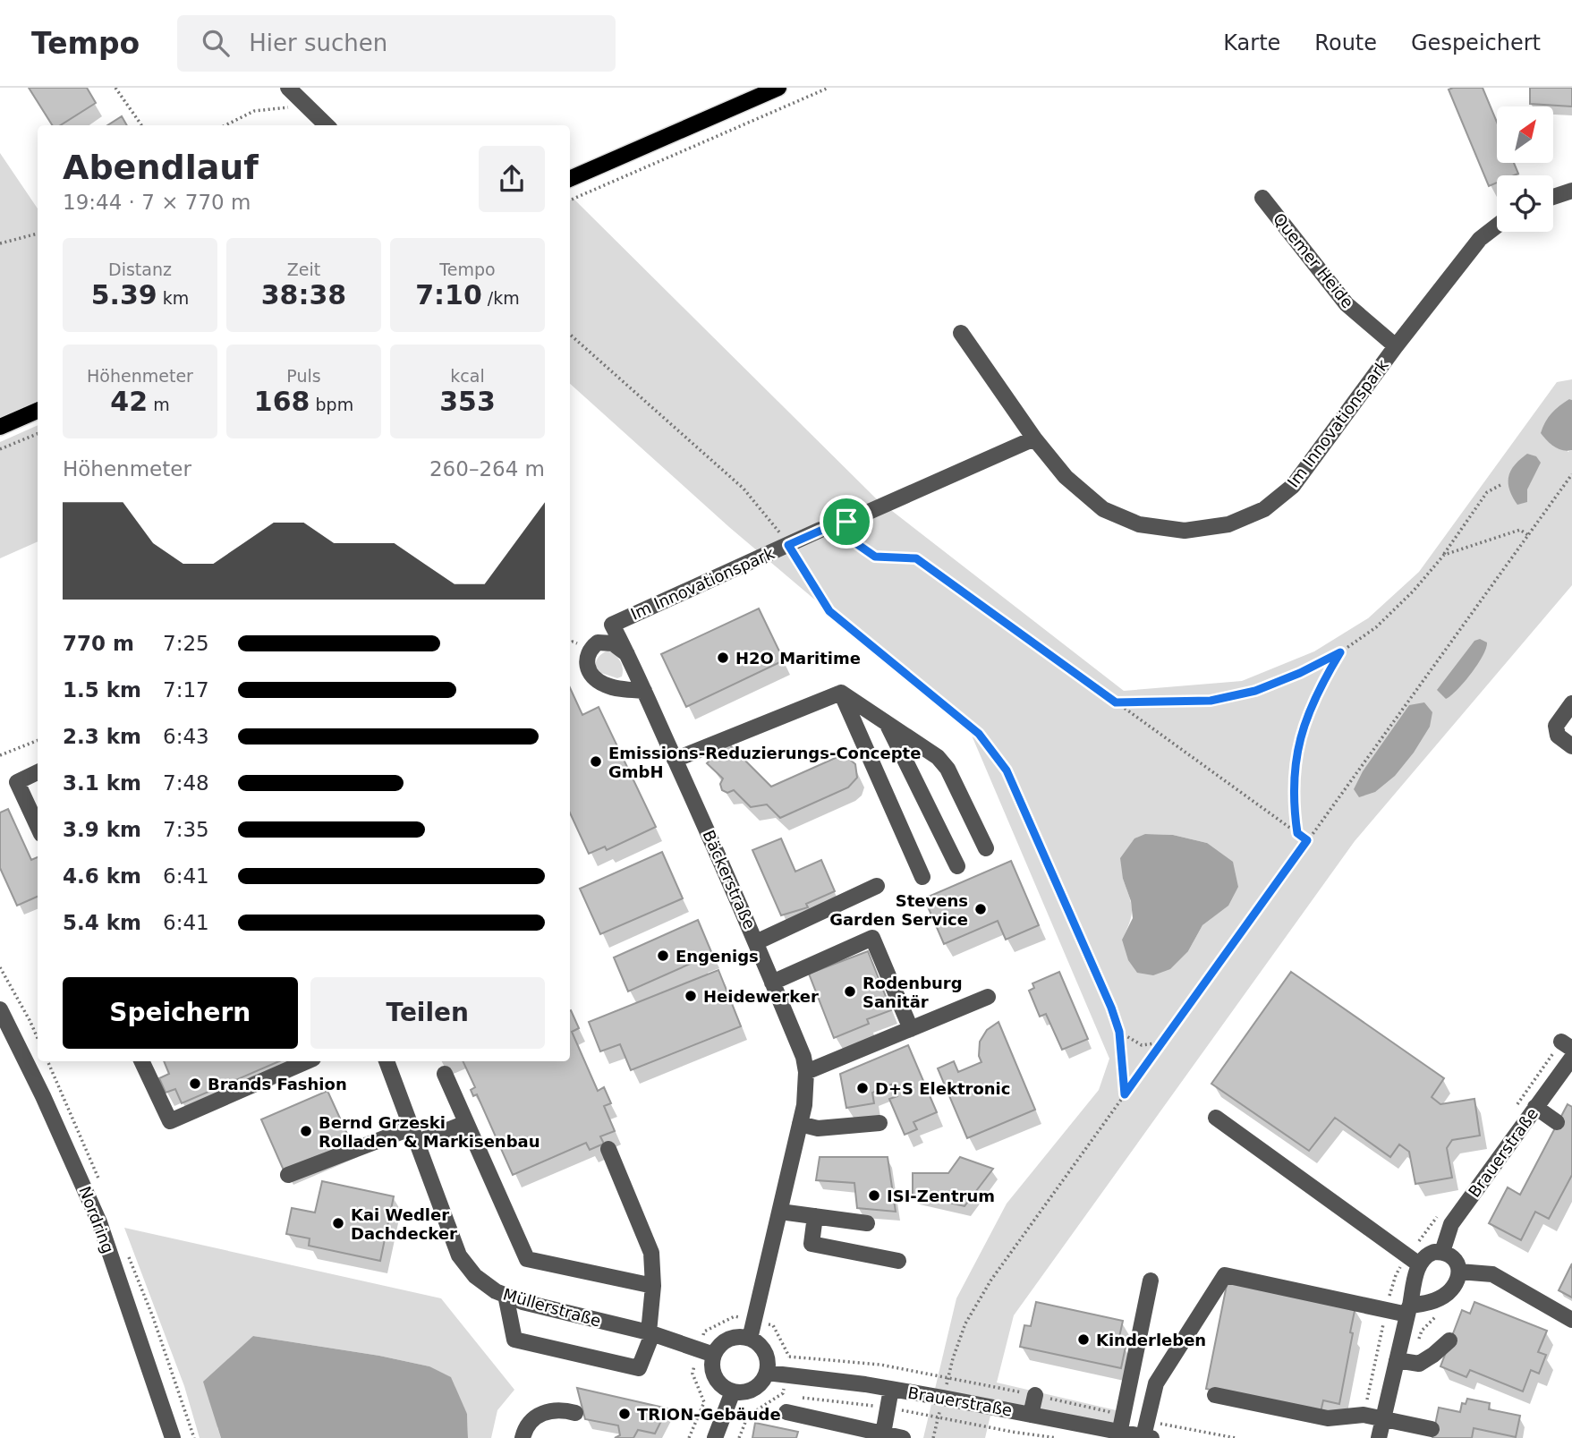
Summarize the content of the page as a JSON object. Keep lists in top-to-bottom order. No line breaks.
{"streets":{"street":["Quemer Heide","Im Innovationspark","Bäckerstraße","Brauerstraße","Nordring","Müllerstraße"]},"crossings":[["Quemer Heide","Im Innovationspark"],["Im Innovationspark","Bäckerstraße"],["Bäckerstraße","Brauerstraße"],["Bäckerstraße","Müllerstraße"],["Brauerstraße","Müllerstraße"]],"places":["H2O Maritime","Emissions-Reduzierungs-Concepte GmbH","Stevens Garden Service","Engenigs","Rodenburg Sanitär","Heidewerker","Brands Fashion","D+S Elektronic","Bernd Grzeski Rolladen & Markisenbau","ISI-Zentrum","Kai Wedler Dachdecker","Kinderleben","TRION-Gebäude"],"north":"top right","page":{"header":"Tempo","search":"Hier suchen","nav":["Karte","Route","Gespeichert"],"heading":["Abendlauf","19:44 · 7 × 770 m"],"stats":[["Distanz","5.39 km"],["Zeit","38:38"],["Tempo","7:10 /km"],["Höhenmeter","42 m"],["Puls","168 bpm"],["kcal","353"]],"chart":["Höhenmeter","260–264 m"],"list":[{"name":"770 m","note":"7:25"},{"name":"1.5 km","note":"7:17"},{"name":"2.3 km","note":"6:43"},{"name":"3.1 km","note":"7:48"},{"name":"3.9 km","note":"7:35"},{"name":"4.6 km","note":"6:41"},{"name":"5.4 km","note":"6:41"}],"buttons":["Speichern","Teilen"]}}
